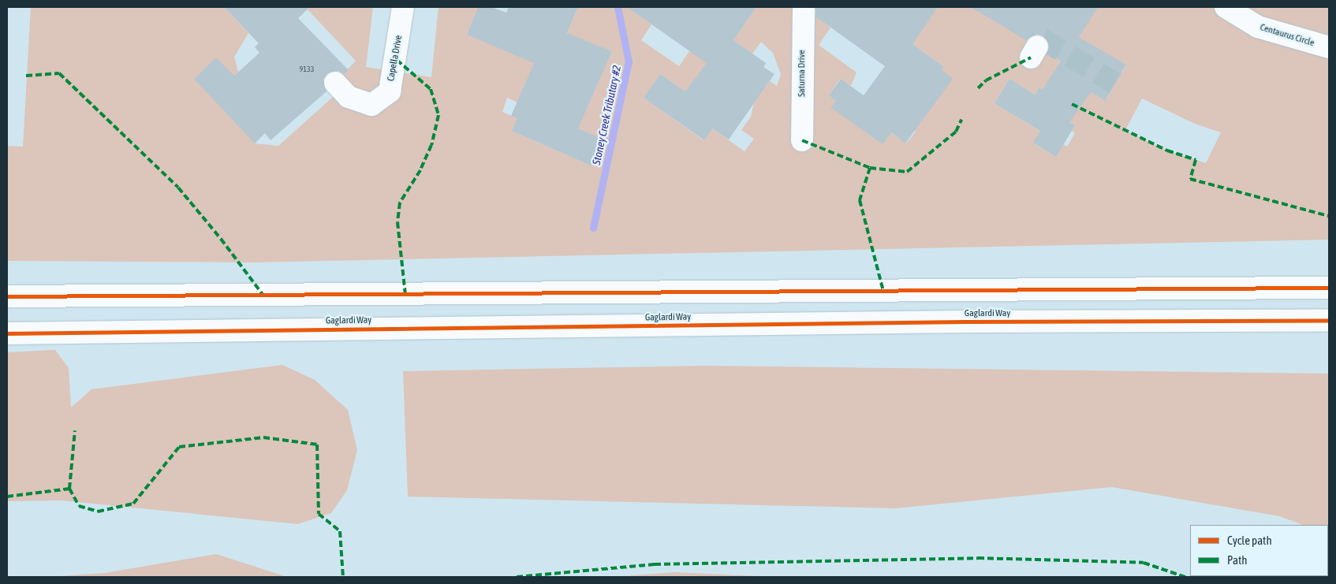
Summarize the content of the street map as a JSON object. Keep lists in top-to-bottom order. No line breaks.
{"streets":{"main road":["Centaurus Circle","Capella Drive","Saturna Drive","Gaglardi Way"]},"water":["Stoney Creek Tributary #2"],"house_numbers":["9133"],"legend":["Cycle path","Path"]}
